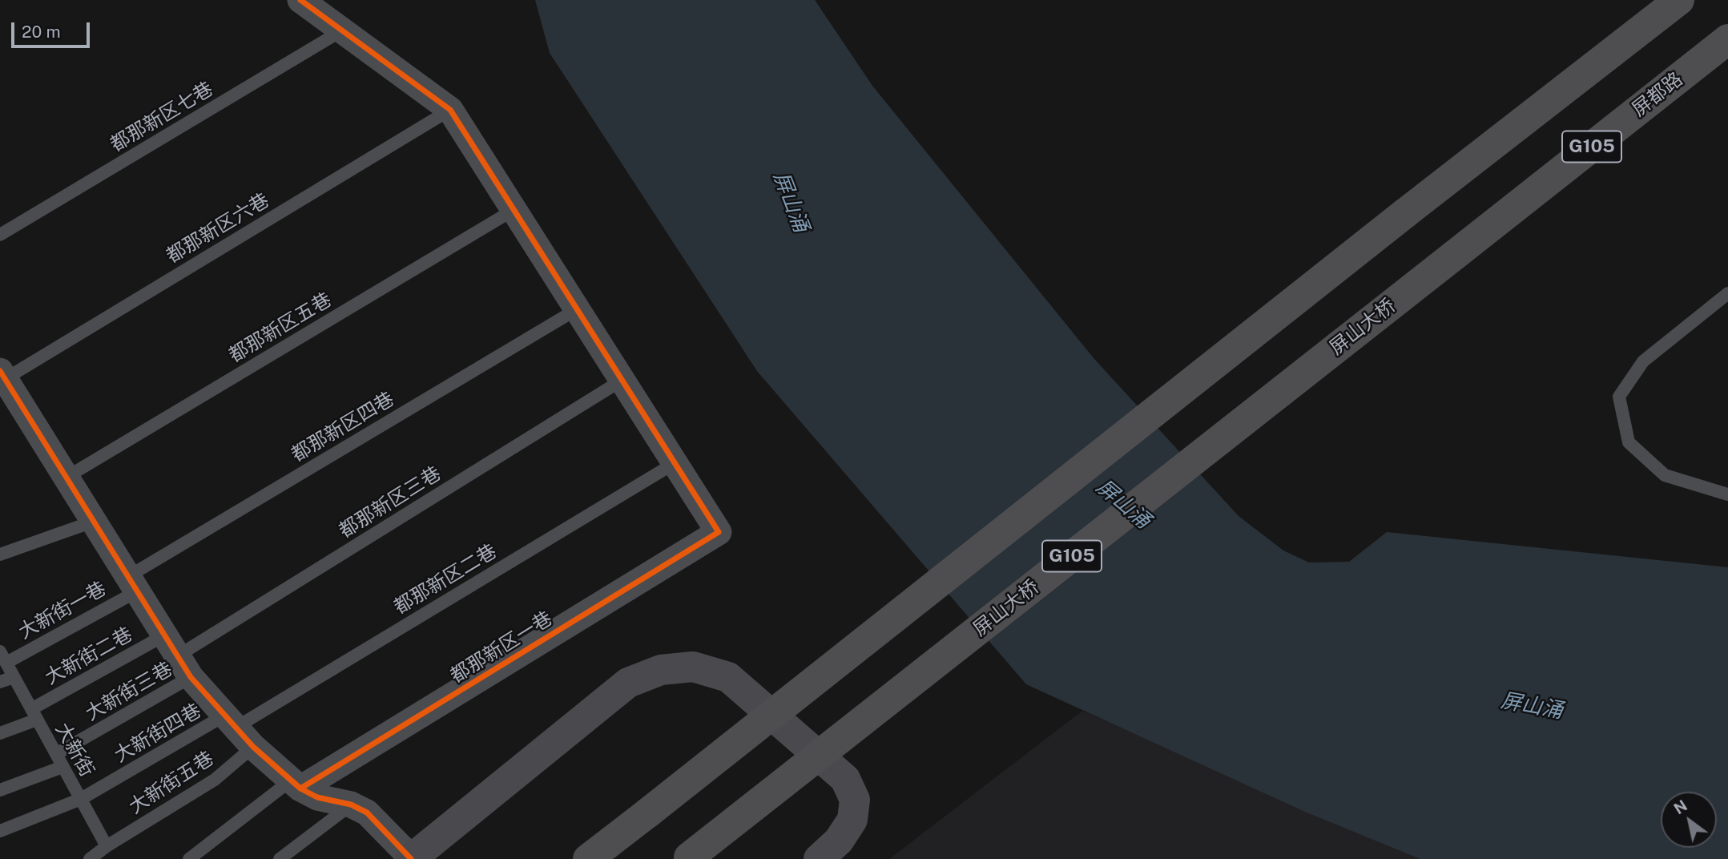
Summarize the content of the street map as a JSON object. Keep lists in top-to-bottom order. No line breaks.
{"streets":{"highway":["屏都路","G105","屏山大桥"],"street":["都那新区一巷"],"lane":["都那新区七巷","都那新区六巷","都那新区五巷","都那新区四巷","都那新区三巷","都那新区二巷","大新街一巷","大新街二巷","大新街三巷","大新街四巷","大新街","大新街五巷"]},"crossings":[["屏都路","屏山大桥"],["都那新区四巷","大新街一巷"],["都那新区三巷","大新街二巷"],["都那新区三巷","大新街三巷"],["都那新区二巷","都那新区一巷"],["都那新区二巷","大新街四巷"],["大新街一巷","大新街"],["大新街二巷","大新街三巷"],["大新街二巷","大新街"],["大新街三巷","大新街"],["大新街四巷","大新街"],["大新街","大新街五巷"]],"water":["屏山涌"],"scale_bar":"20 m","north":"top left"}
